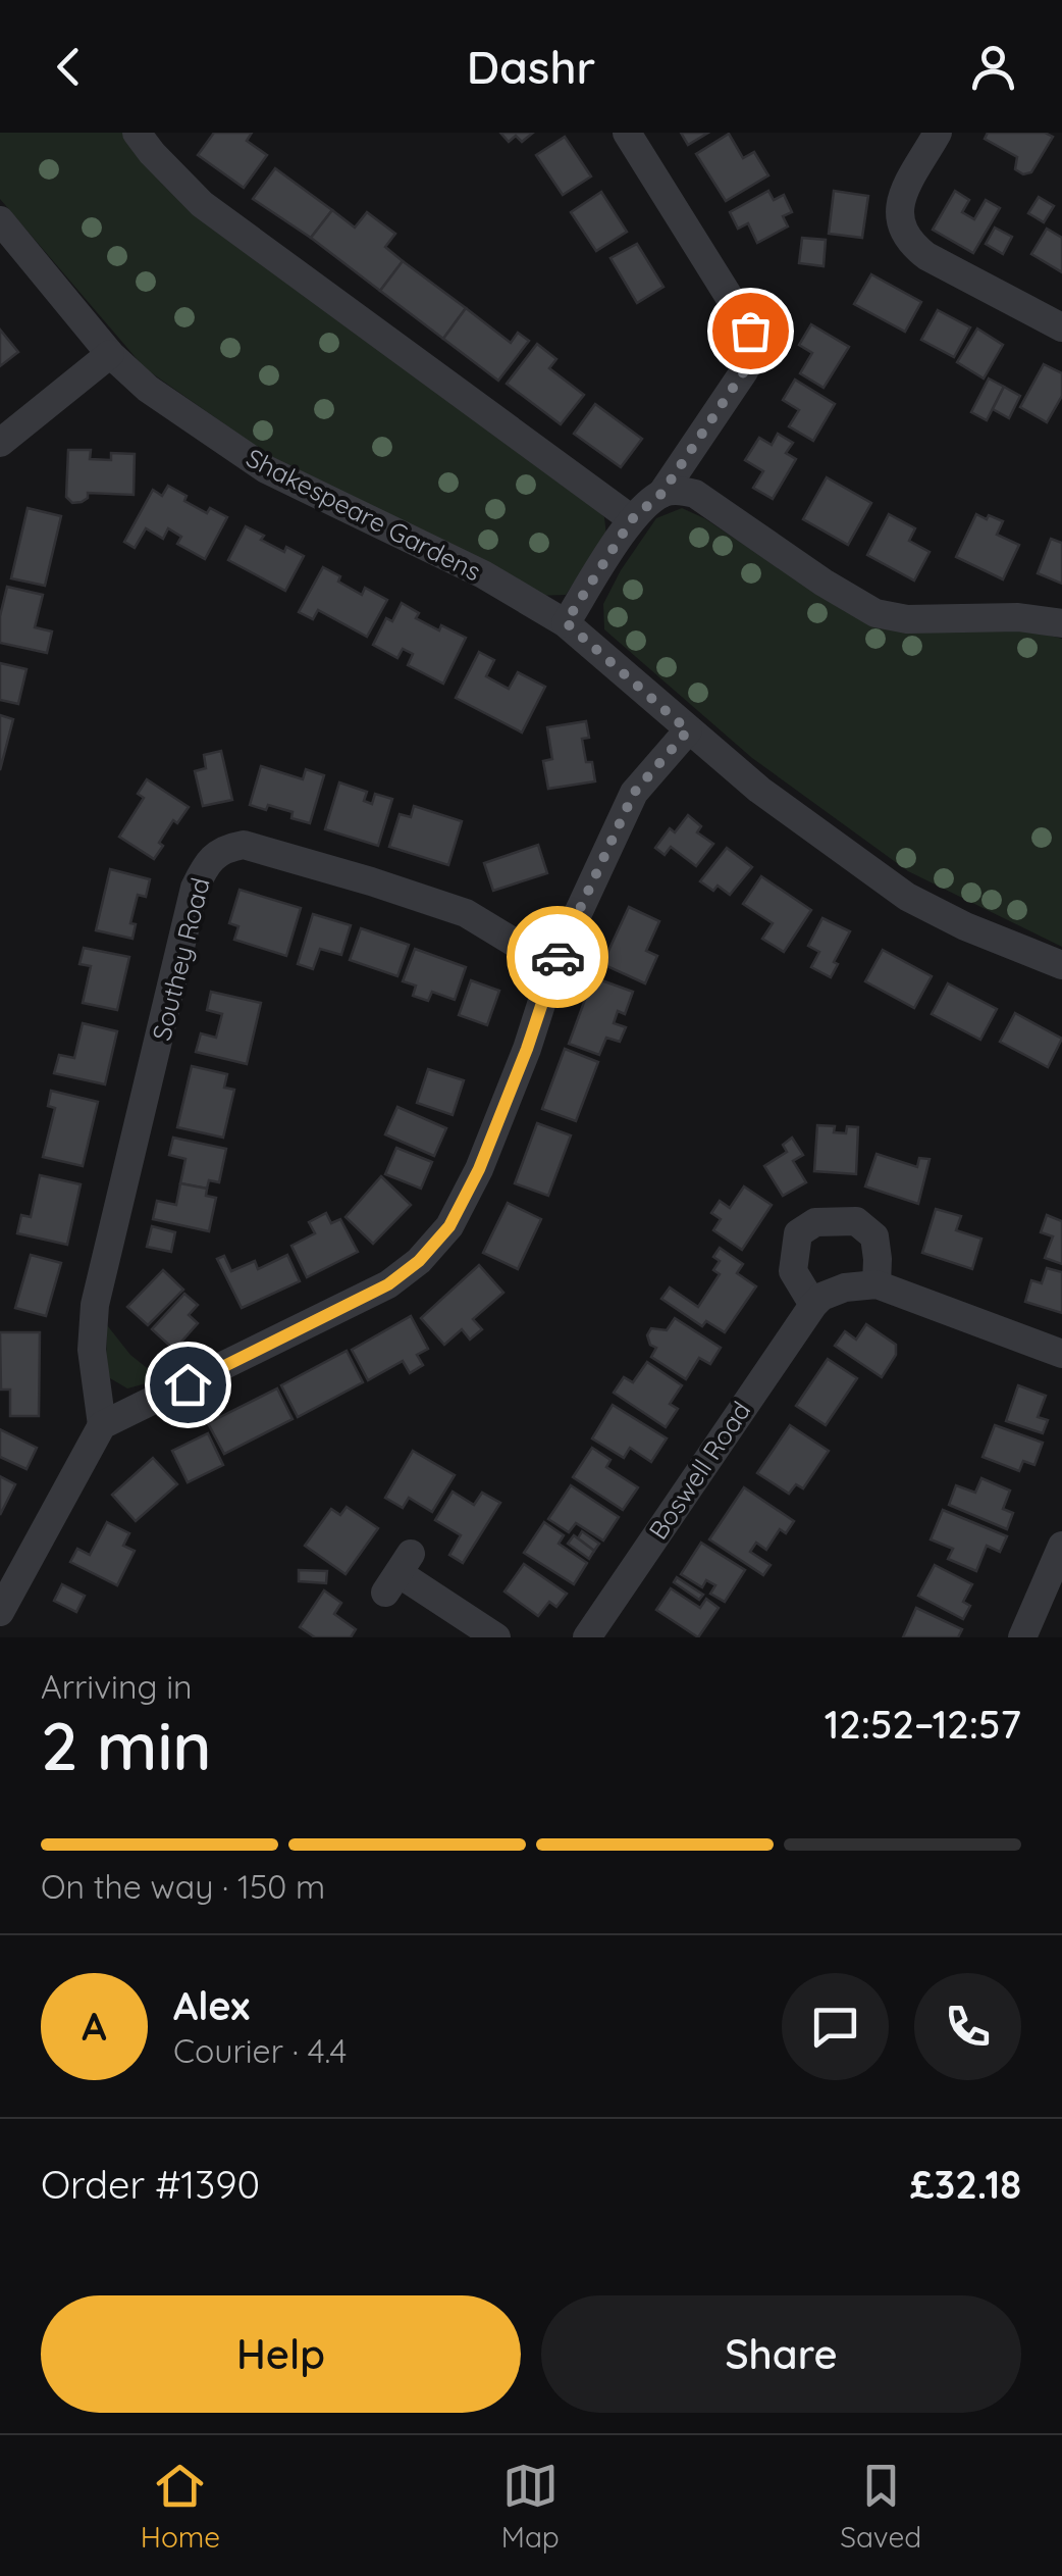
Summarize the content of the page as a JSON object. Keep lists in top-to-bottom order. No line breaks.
{"streets":{"street":["Shakespeare Gardens","Southey Road","Boswell Road"]},"page":{"header":"Dashr","heading":["2 min","Arriving in","12:52–12:57"],"panel":["Alex","Courier · 4.4","Order #1390","£32.18"],"bar":"On the way · 150 m","round":"A","buttons":["Help","Share"],"tabs":["Home","Map","Saved"]}}
